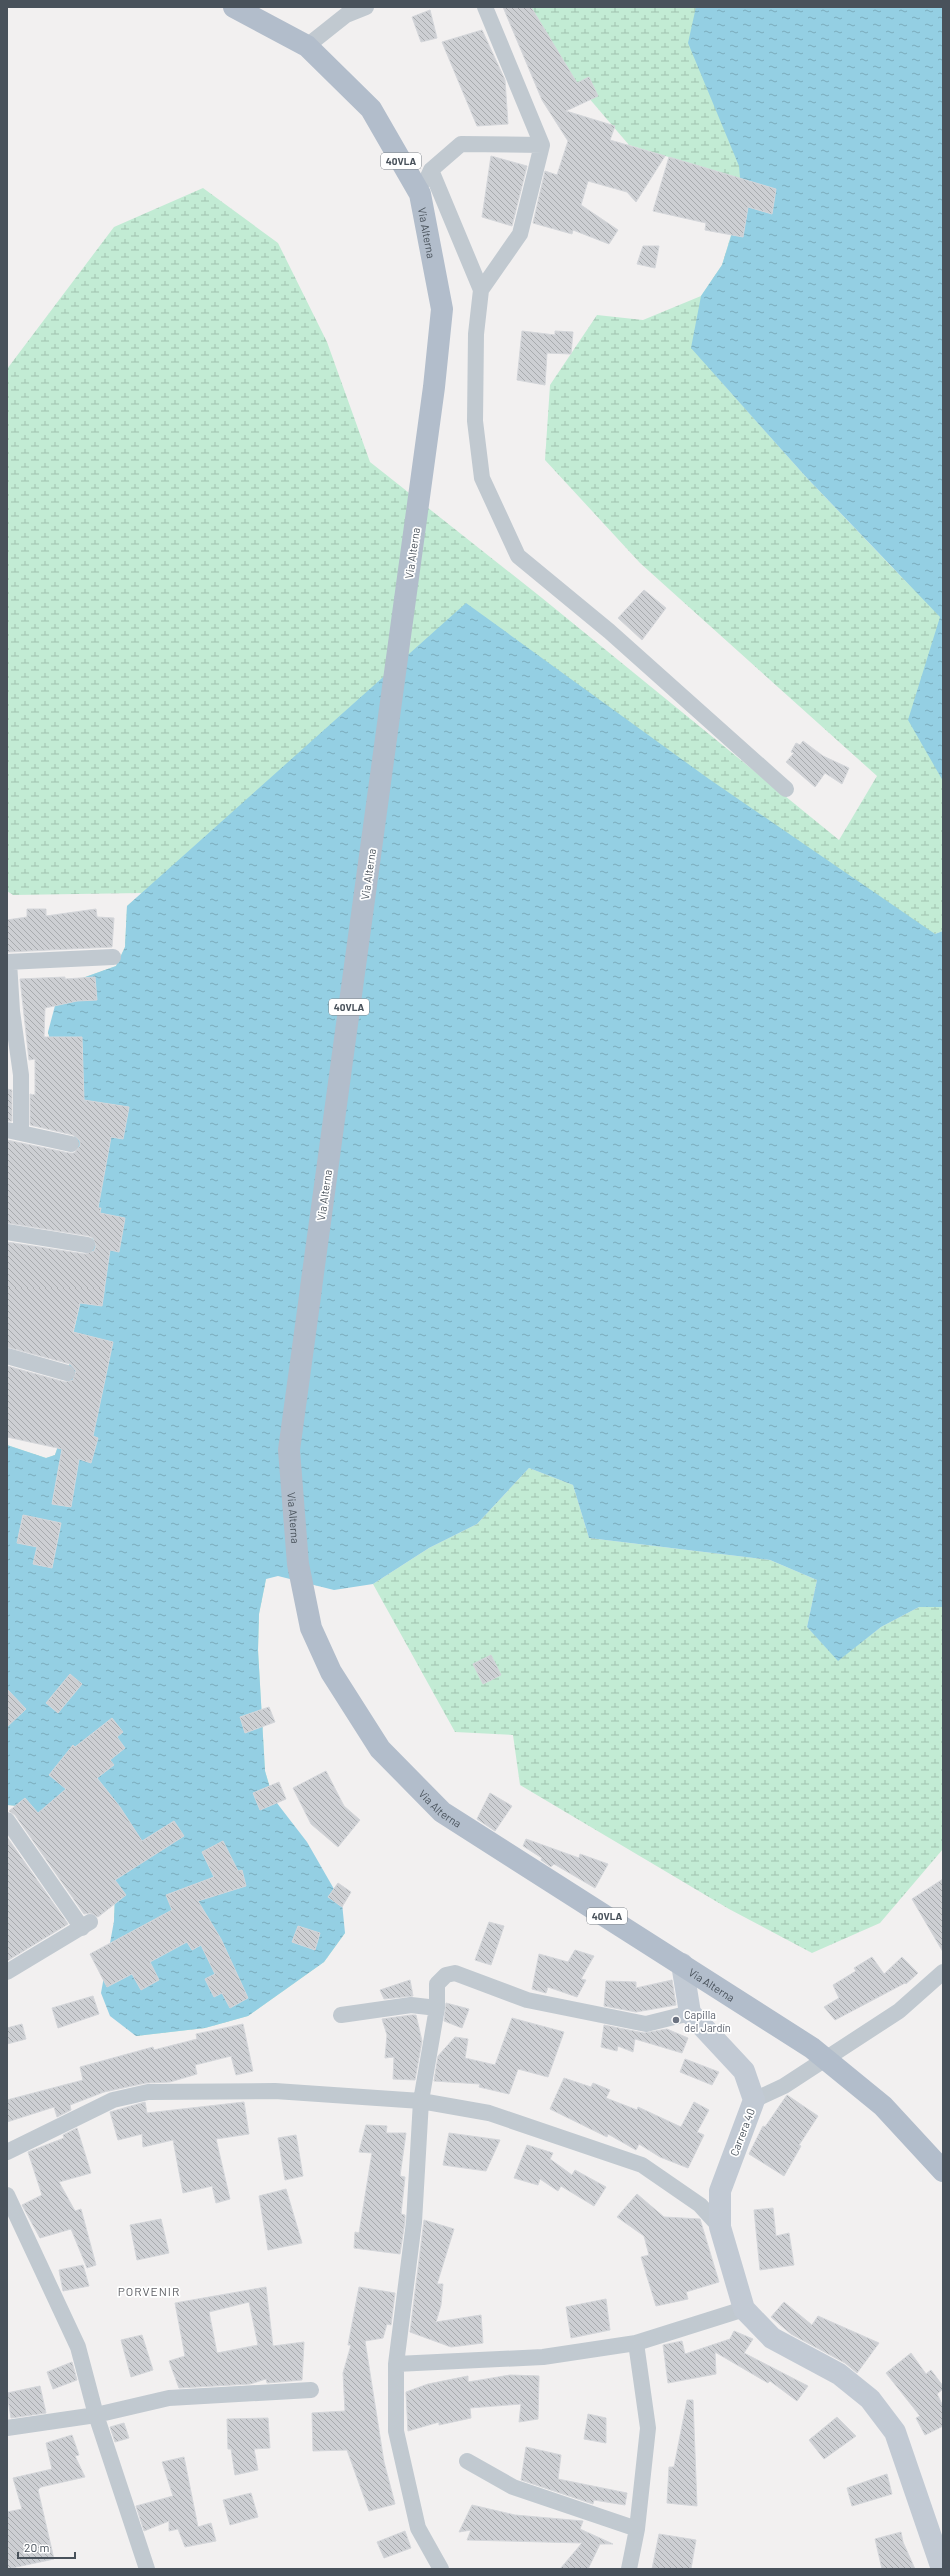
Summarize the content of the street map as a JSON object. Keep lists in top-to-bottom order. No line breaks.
{"streets":{"main road":["40VLA","Via Alterna","Carrera 40"]},"districts":["PORVENIR"],"places":["Capilla del Jardín"],"scale_bar":"20 m"}
